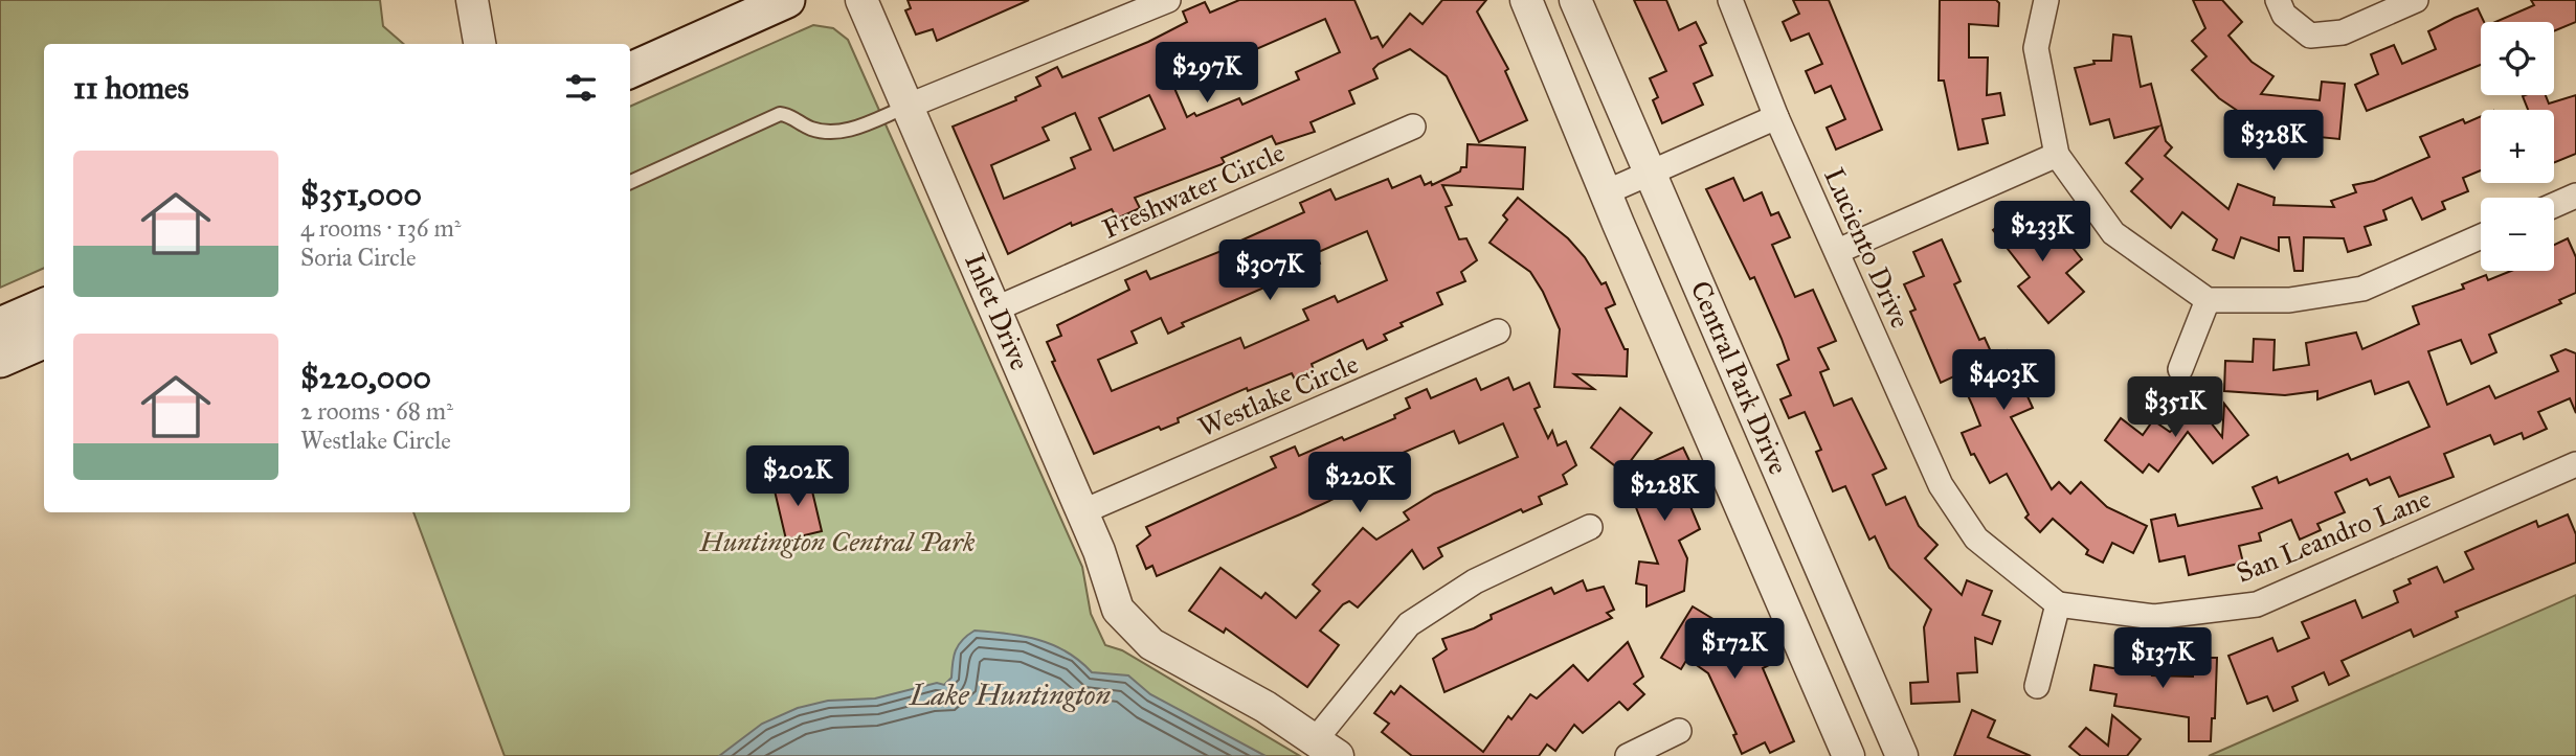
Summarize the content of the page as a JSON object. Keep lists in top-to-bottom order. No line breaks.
{"streets":{"street":["Freshwater Circle","Luciento Drive","Inlet Drive","Central Park Drive","Westlake Circle","San Leandro Lane"]},"crossings":[["Freshwater Circle","Inlet Drive"],["Luciento Drive","San Leandro Lane"],["Inlet Drive","Westlake Circle"]],"water":["Lake Huntington"],"parks":["Huntington Central Park"],"page":{"map_buttons":["+","−"],"price":["$297K","$328K","$233K","$307K","$403K","$351K","$202K","$220K","$228K","$172K","$137K"],"heading":"11 homes","list":[{"name":"$351,000","note":"4 rooms · 136 m² · Soria Circle"},{"name":"$220,000","note":"2 rooms · 68 m² · Westlake Circle"}]}}
